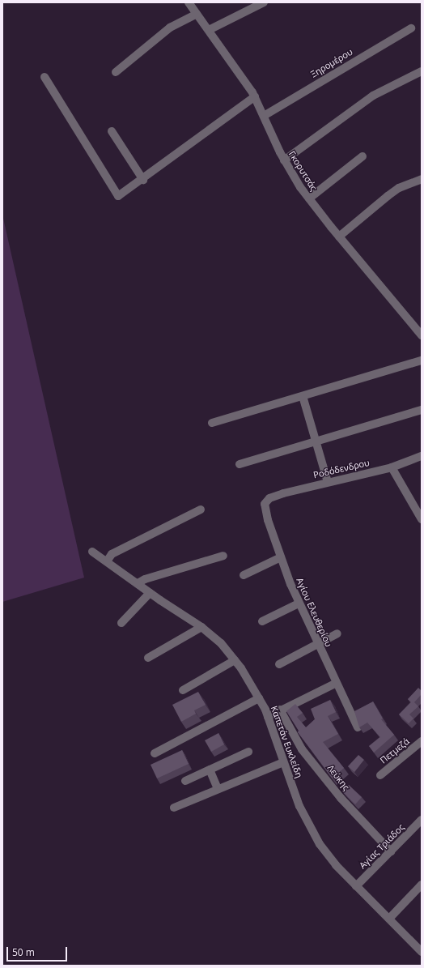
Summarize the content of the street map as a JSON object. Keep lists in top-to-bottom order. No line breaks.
{"streets":{"street":["Ξηρομέρου","Γκορυτσάς","Ροδόδενδρου","Αγίου Ελευθερίου","Καπετάν Ευκλείδη","Πετμεζά","Λεύκης","Αγίας Τριάδος"]},"crossings":[["Ξηρομέρου","Γκορυτσάς"],["Ροδόδενδρου","Αγίου Ελευθερίου"],["Καπετάν Ευκλείδη","Αγίας Τριάδος"],["Λεύκης","Αγίας Τριάδος"]],"scale_bar":"50 m"}
